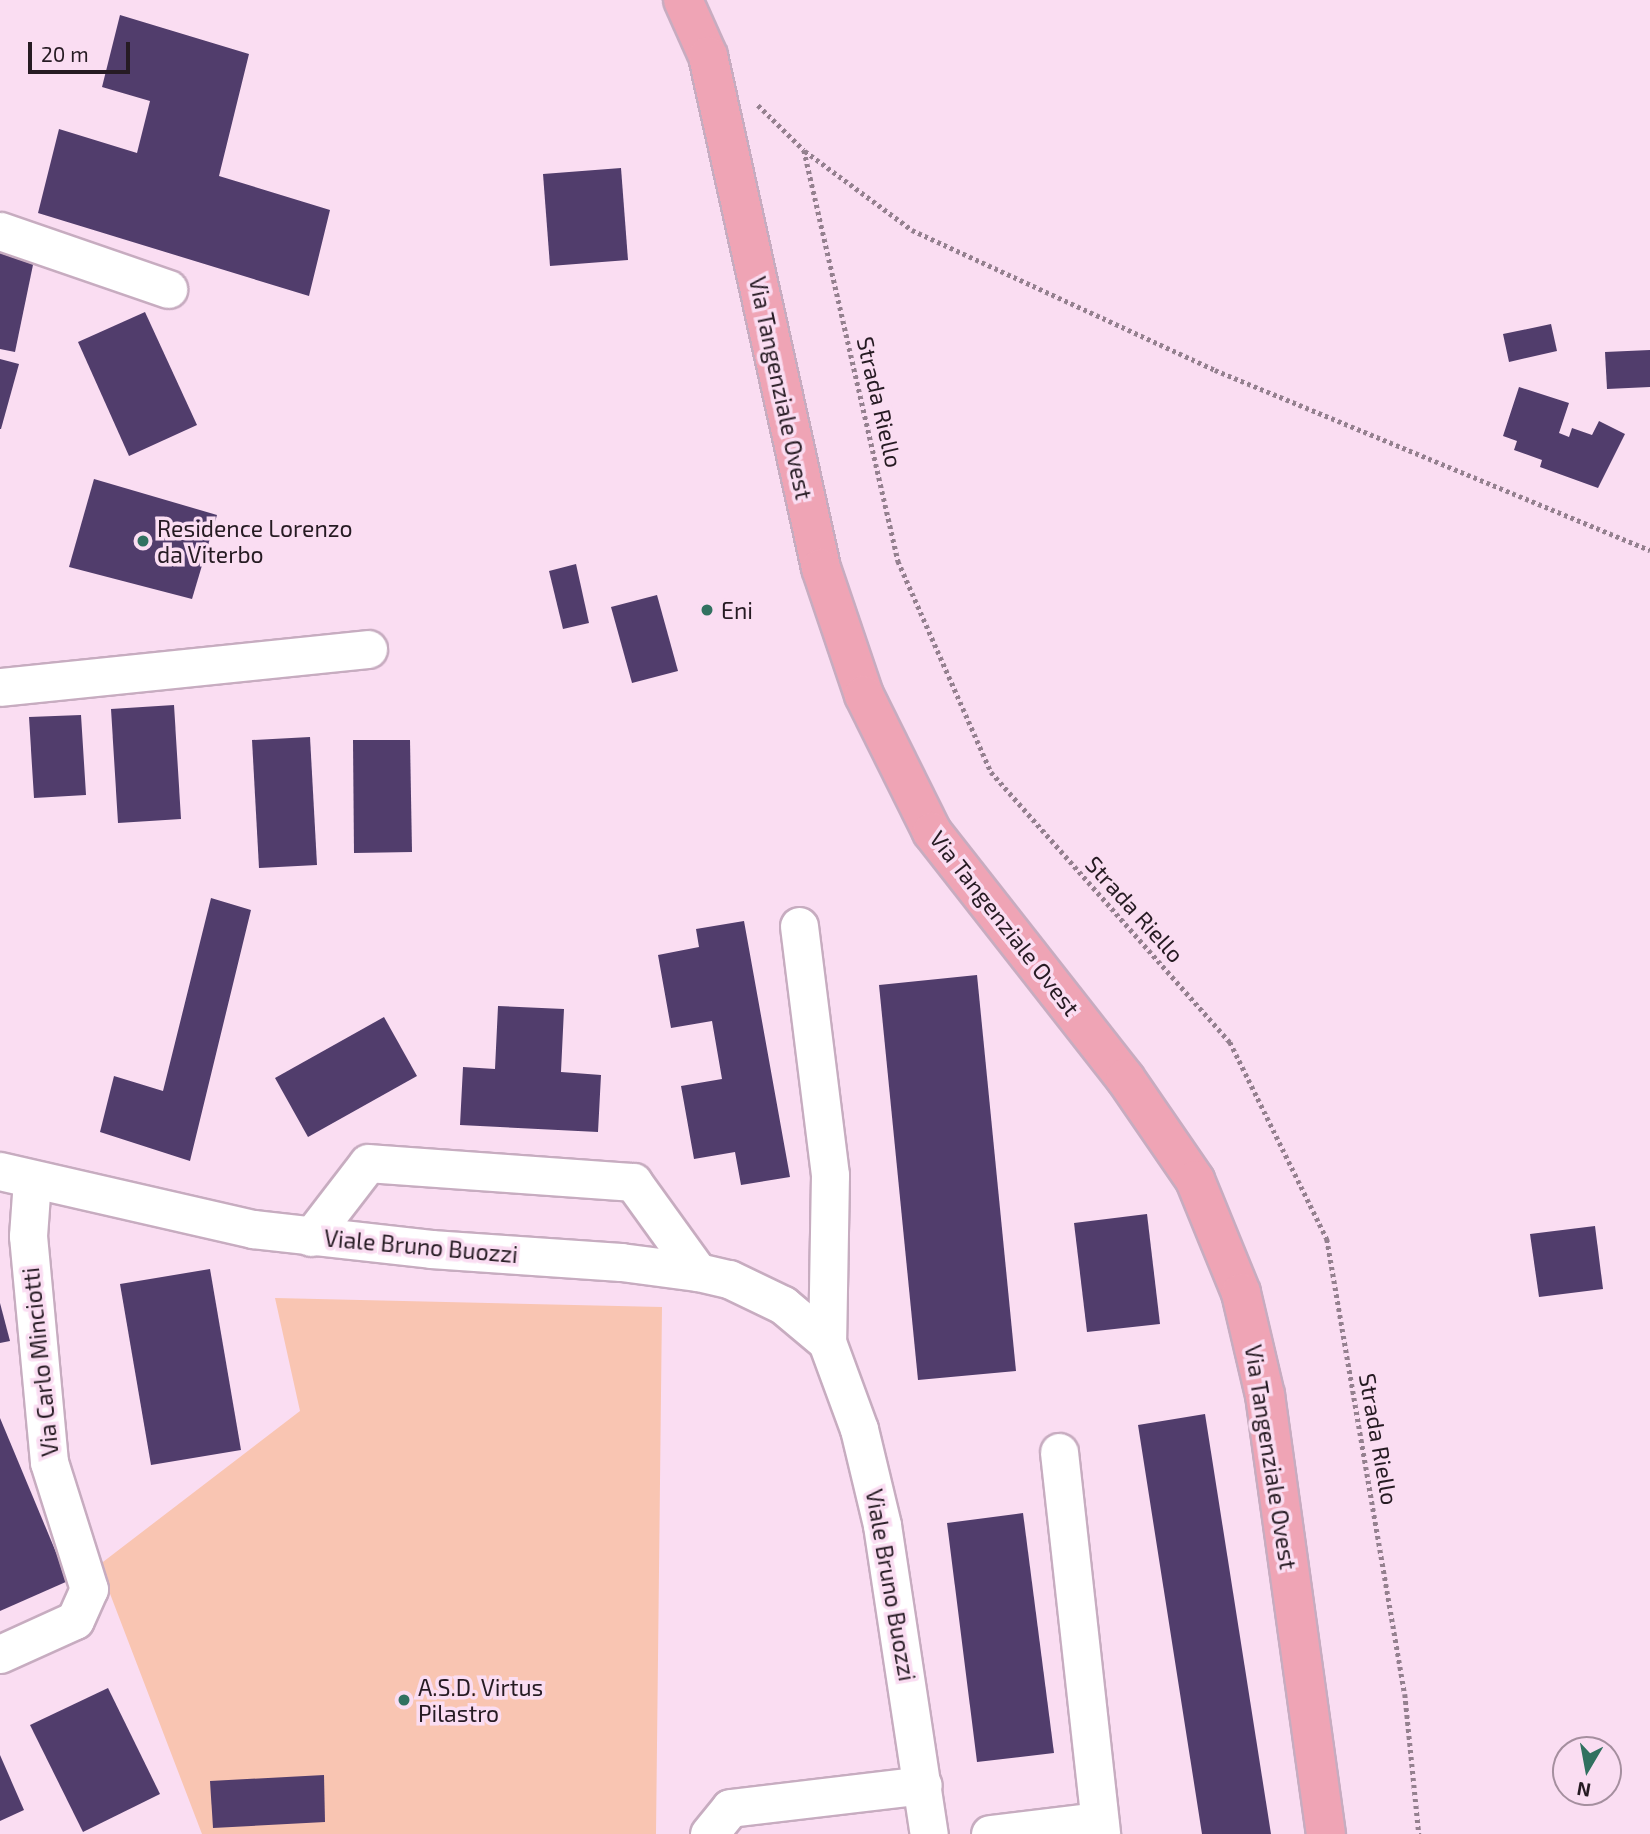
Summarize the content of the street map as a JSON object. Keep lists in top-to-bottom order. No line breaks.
{"streets":{"main road":["Via Tangenziale Ovest"],"street":["Viale Bruno Buozzi","Via Carlo Minciotti"],"path":["Strada Riello"]},"crossings":[["Viale Bruno Buozzi","Via Carlo Minciotti"]],"places":["Residence Lorenzo da Viterbo","Eni","A.S.D. Virtus Pilastro"],"scale_bar":"20 m","north":"bottom"}
